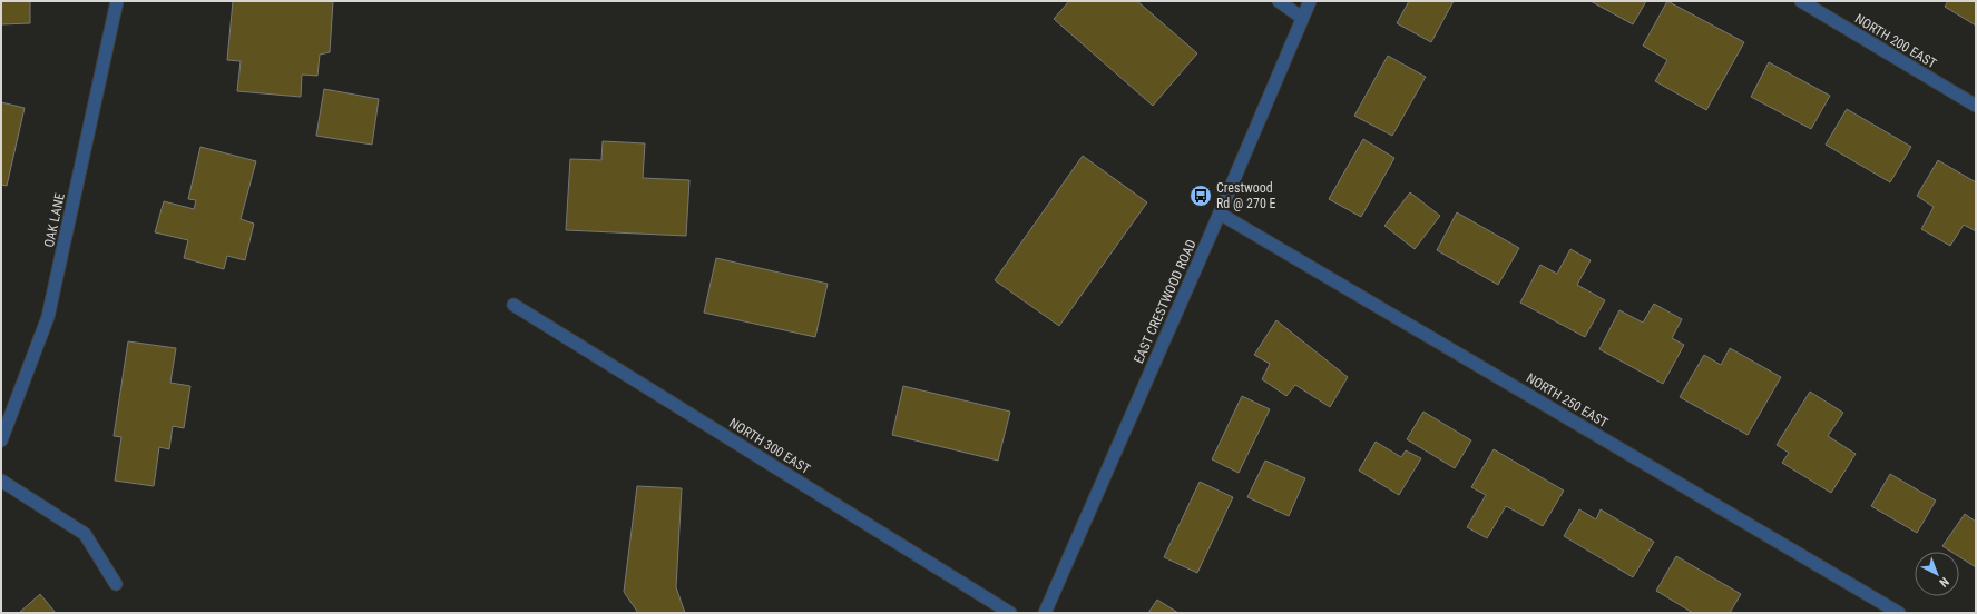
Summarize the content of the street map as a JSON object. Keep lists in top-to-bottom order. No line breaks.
{"streets":{"street":["NORTH 200 EAST","OAK LANE","EAST CRESTWOOD ROAD","NORTH 250 EAST","NORTH 300 EAST"]},"crossings":[["EAST CRESTWOOD ROAD","NORTH 250 EAST"]],"places":{"bus stop":["Crestwood Rd @ 270 E"]},"north":"bottom right"}
